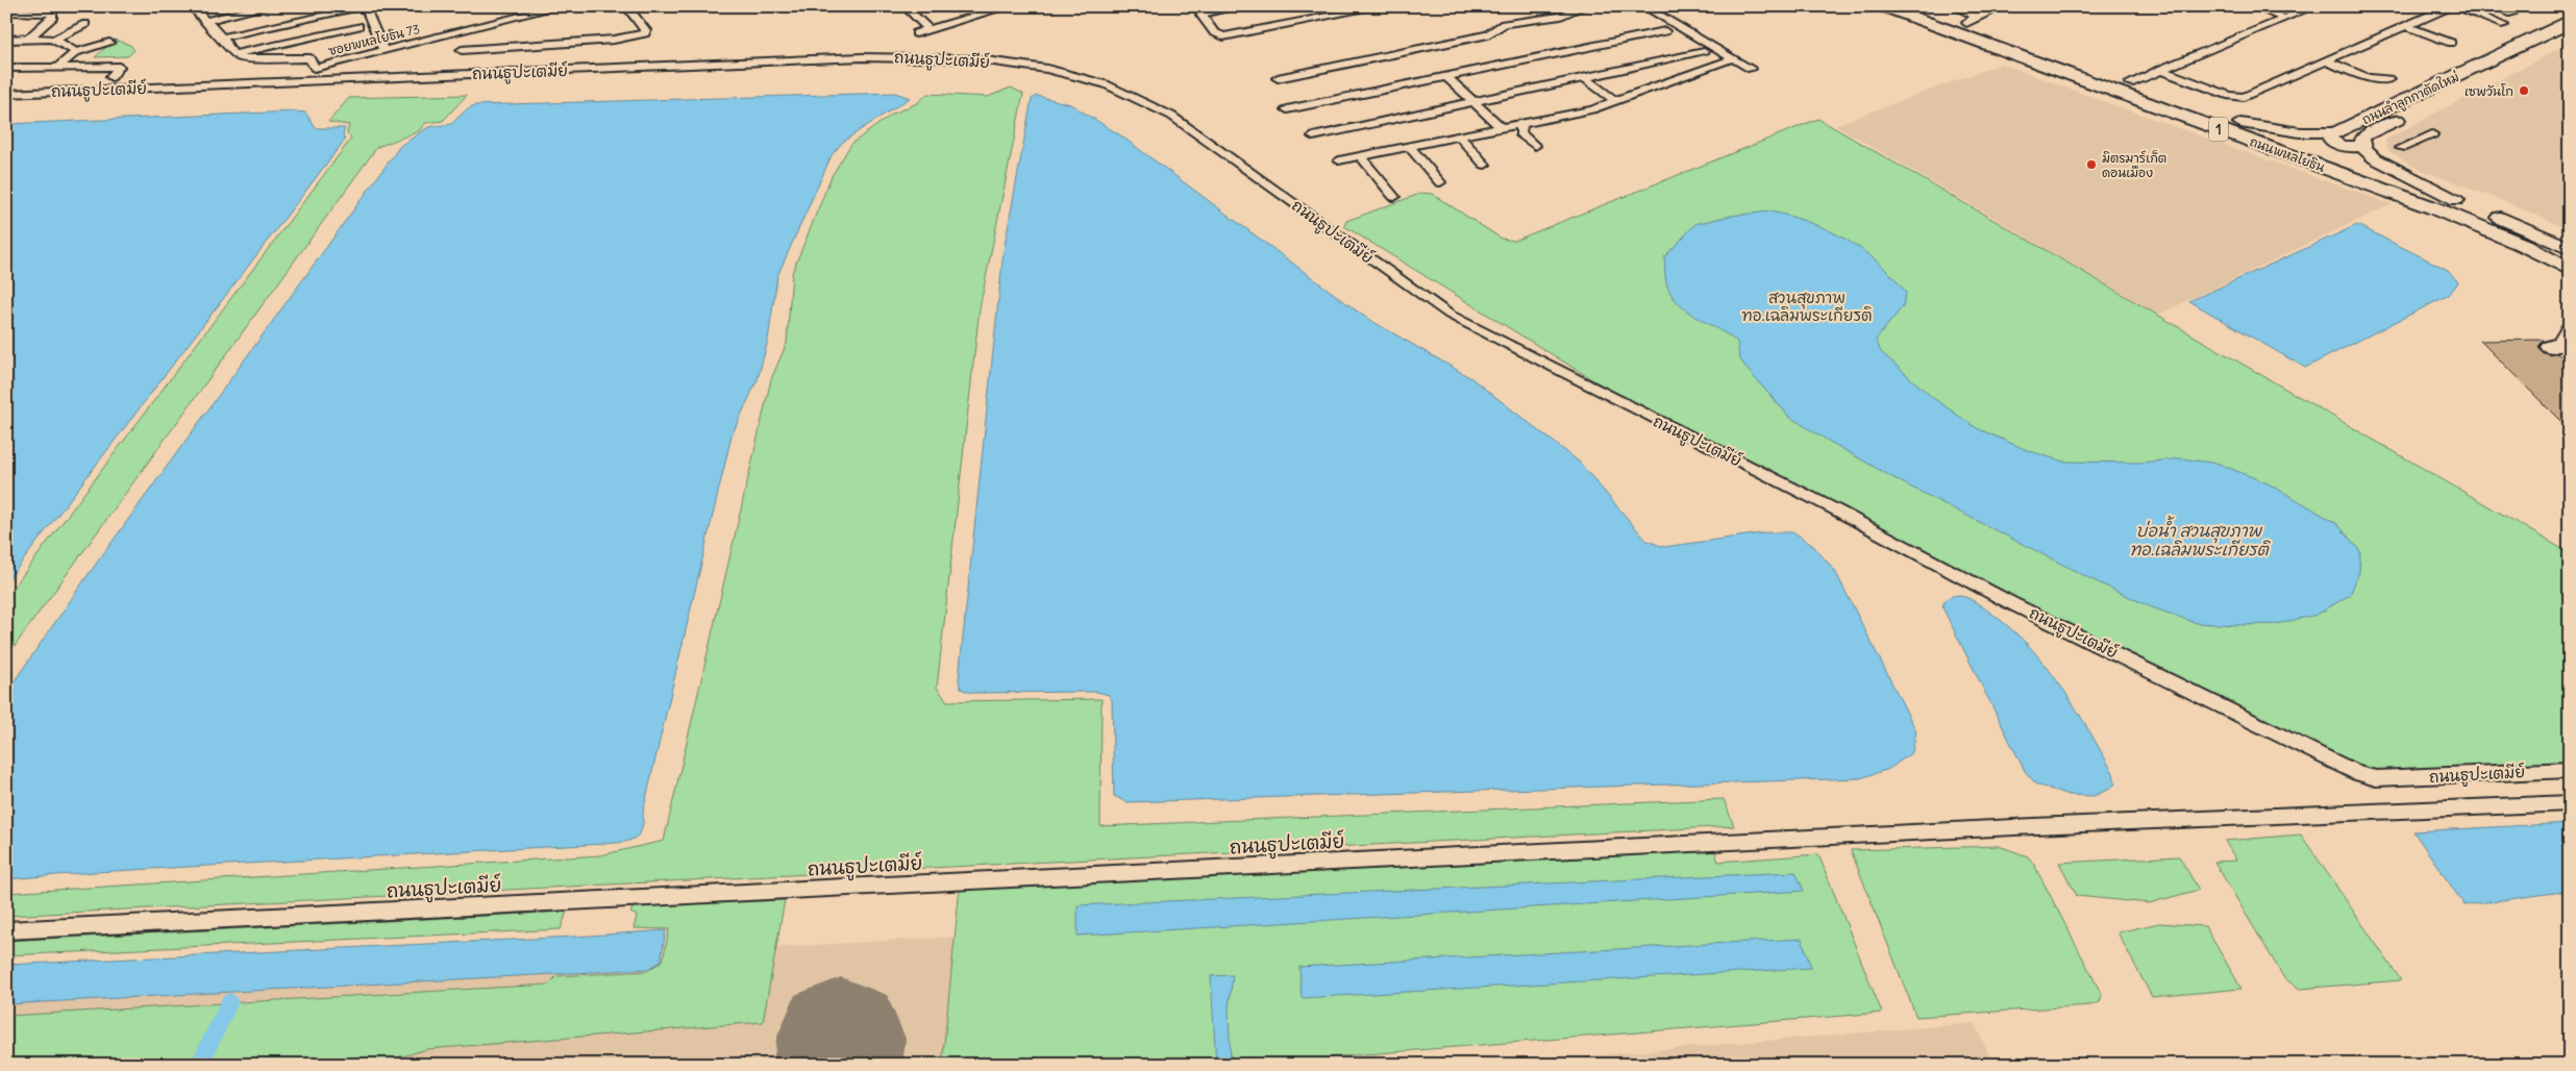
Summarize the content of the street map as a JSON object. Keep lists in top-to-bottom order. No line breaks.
{"streets":{"main road":["ถนนลำลูกกาตัดใหม่","1","ถนนพหลโยธิน"],"street":["ซอยพหลโยธิน 73","ถนนธูปะเตมีย์"]},"crossings":[["ถนนลำลูกกาตัดใหม่","ถนนพหลโยธิน"]],"water":["บ่อน้ำ สวนสุขภาพ ทอ.เฉลิมพระเกียรติ"],"parks":["สวนสุขภาพ ทอ.เฉลิมพระเกียรติ"],"places":["เซพวันโก","มิตรมาร์เก็ต ดอนเมือง"]}
